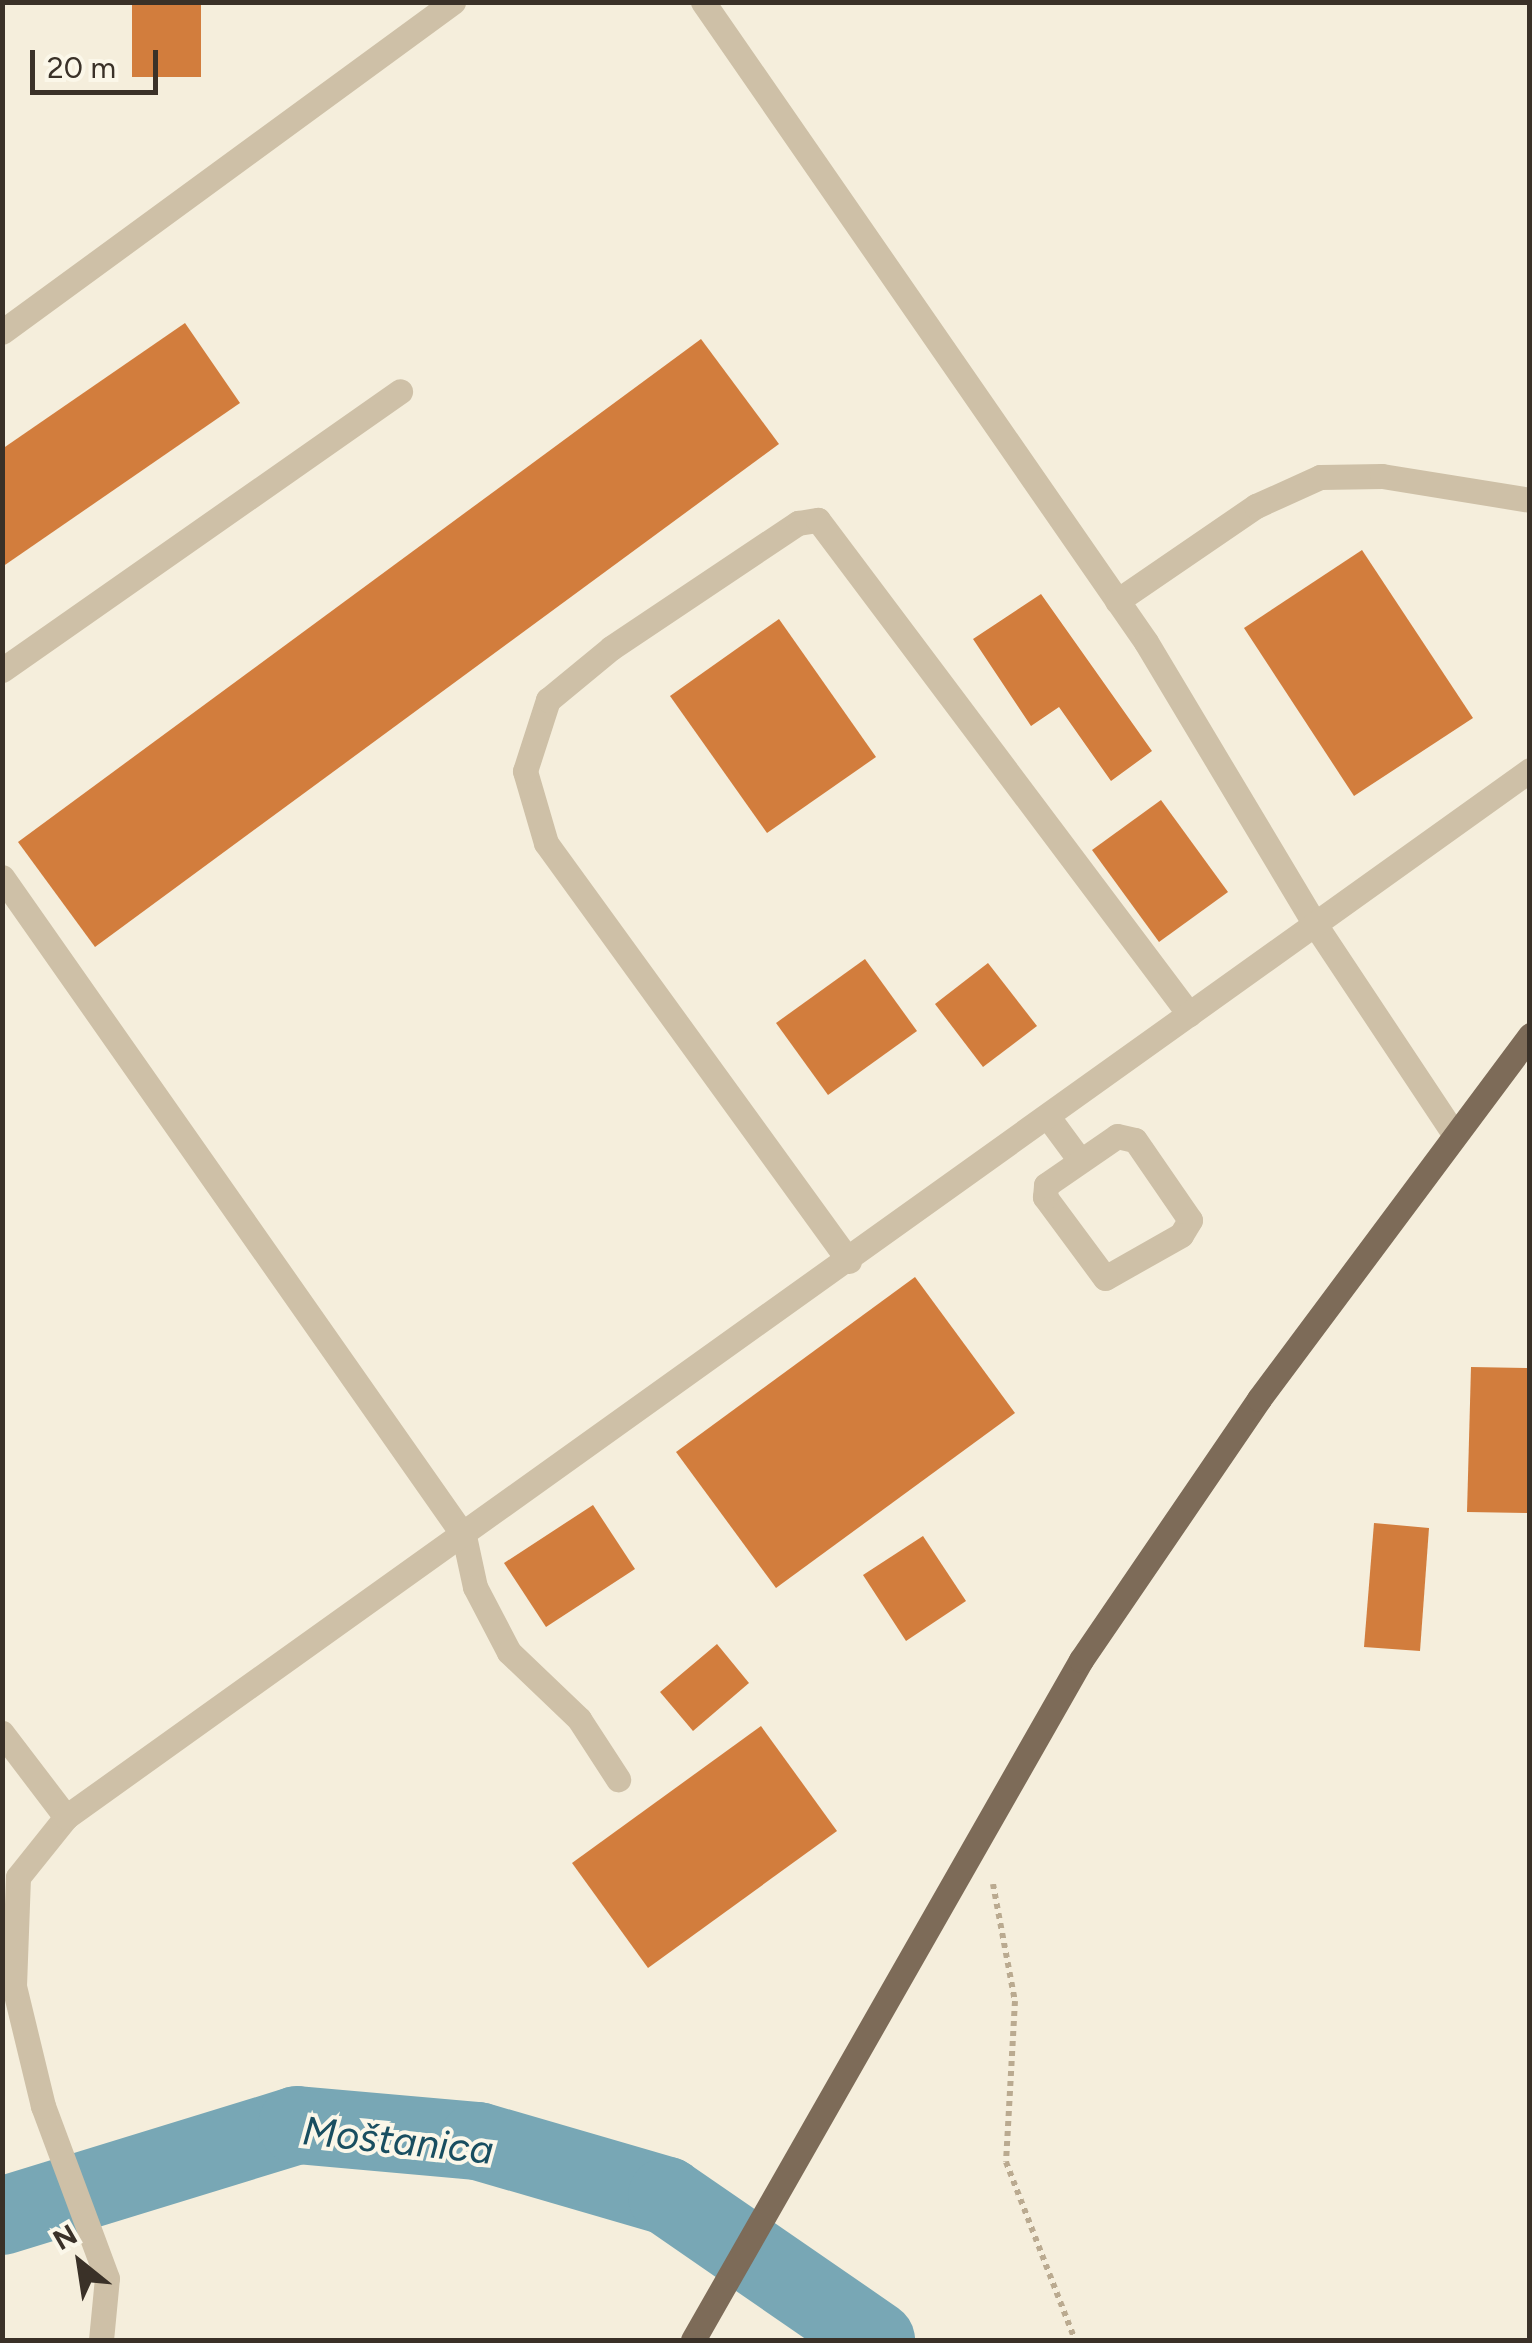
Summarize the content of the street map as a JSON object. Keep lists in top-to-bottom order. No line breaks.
{"water":["Moštanica"],"scale_bar":"20 m","north":"top left"}
